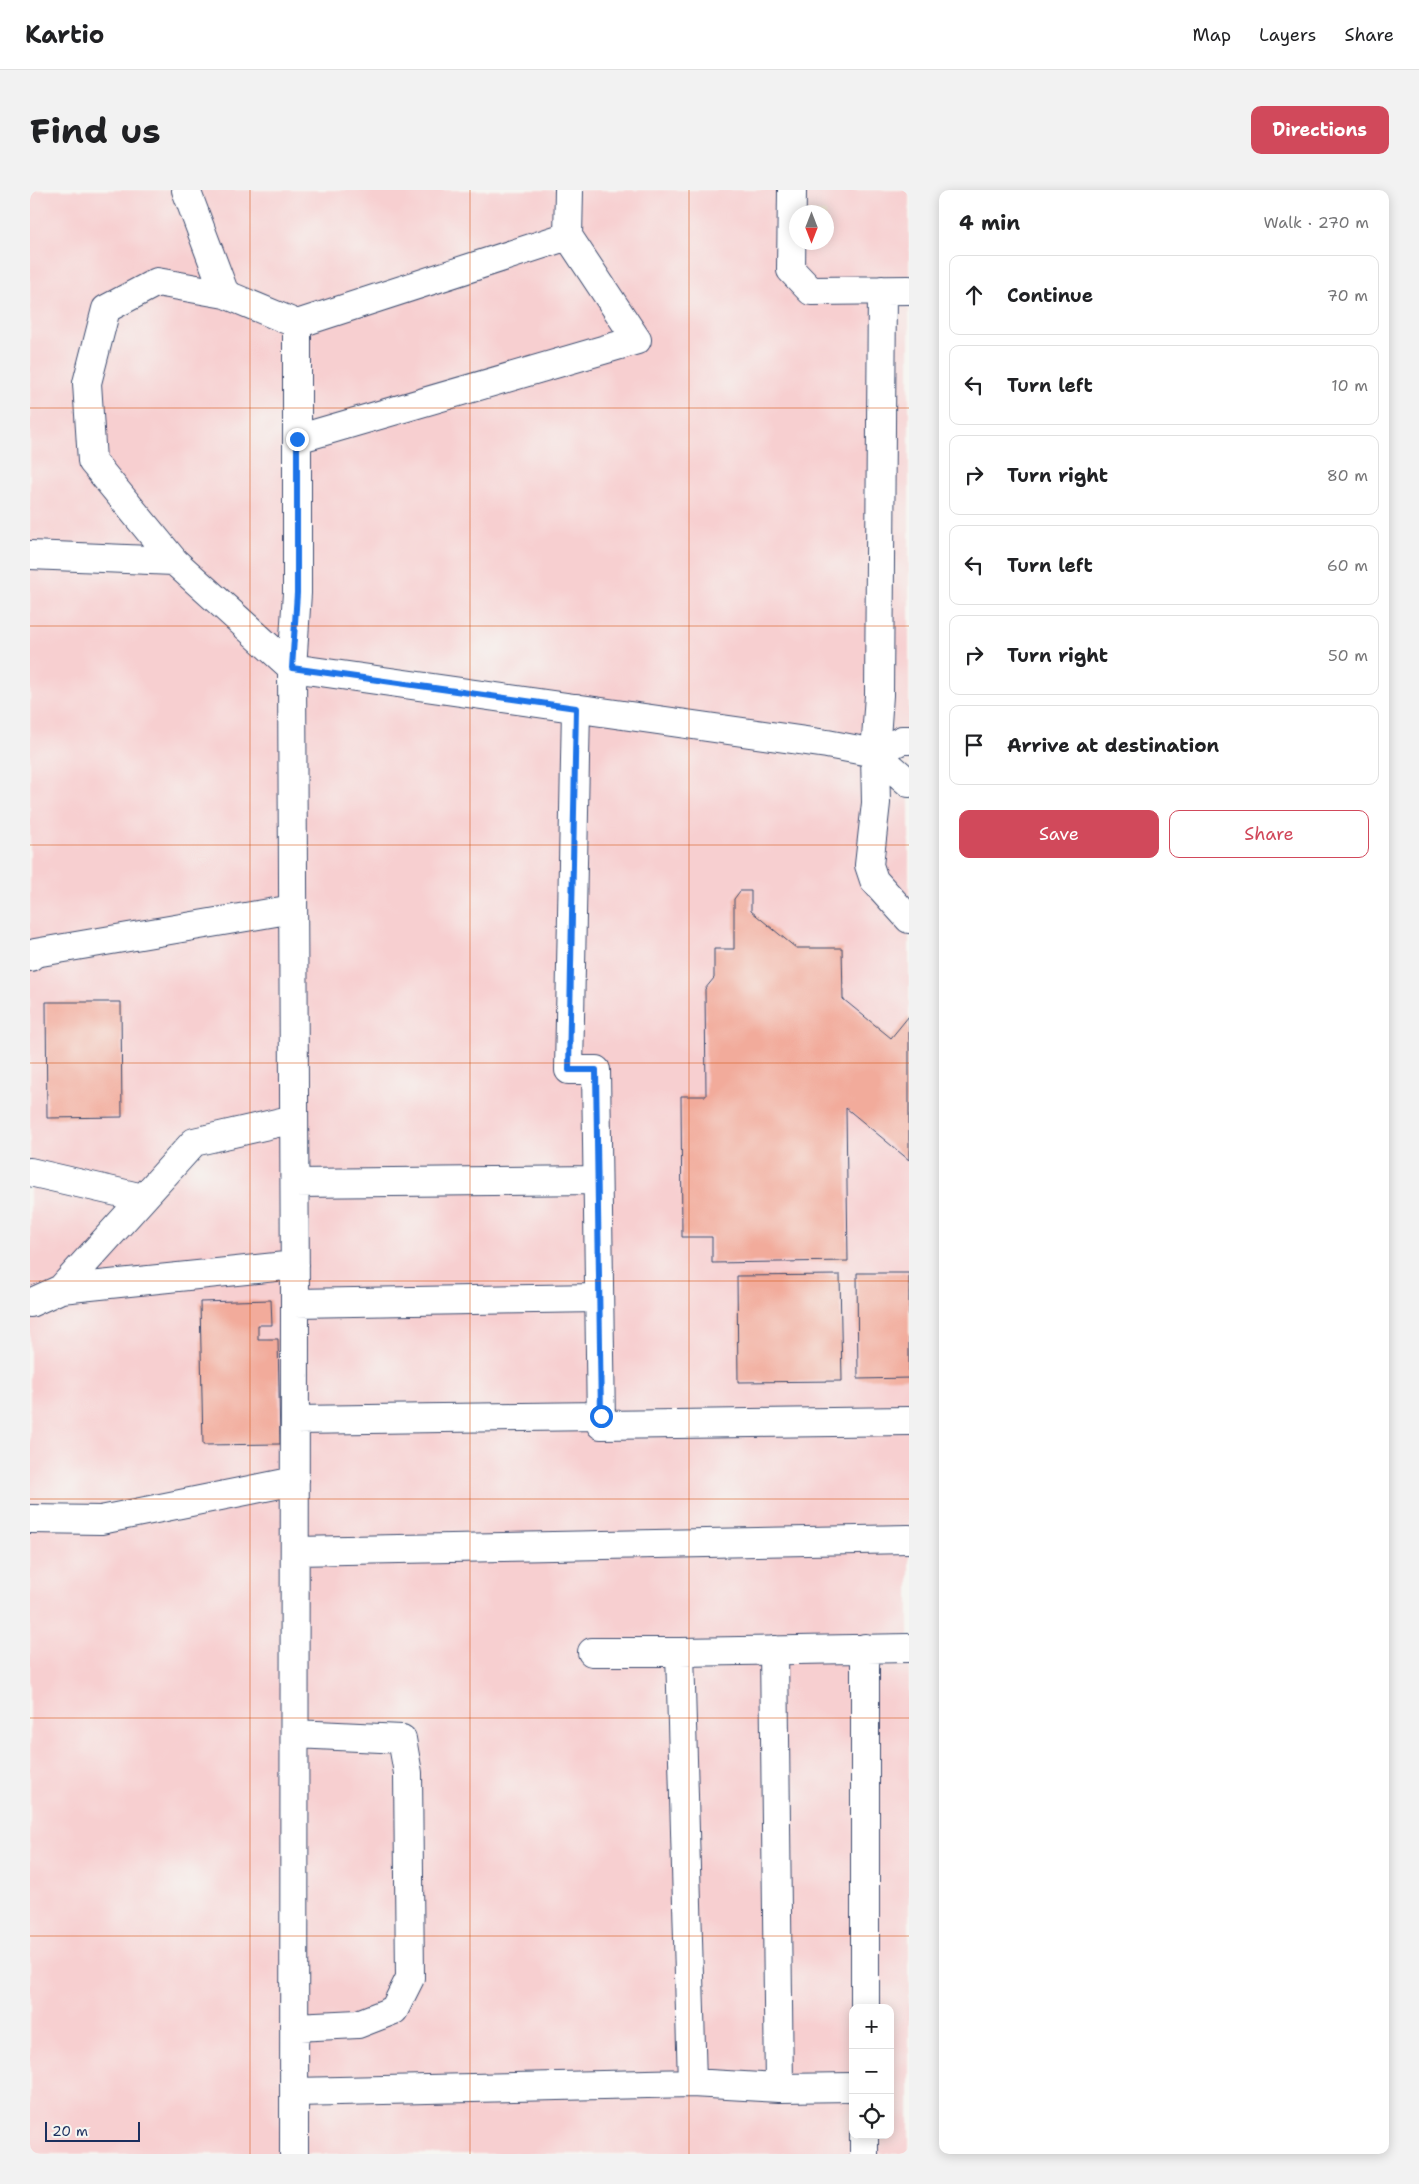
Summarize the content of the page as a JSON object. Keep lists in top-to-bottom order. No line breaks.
{"scale_bar":"20 m","north":"bottom","page":{"header":"Kartio","nav":["Map","Layers","Share"],"buttons":["Directions",["Save","Share"]],"title":"Find us","heading":["4 min","Walk · 270 m"],"list":[["Continue","70 m"],["Turn left","10 m"],["Turn right","80 m"],["Turn left","60 m"],["Turn right","50 m"],"Arrive at destination"],"map_buttons":["+","−"],"scale":"20 m"}}
